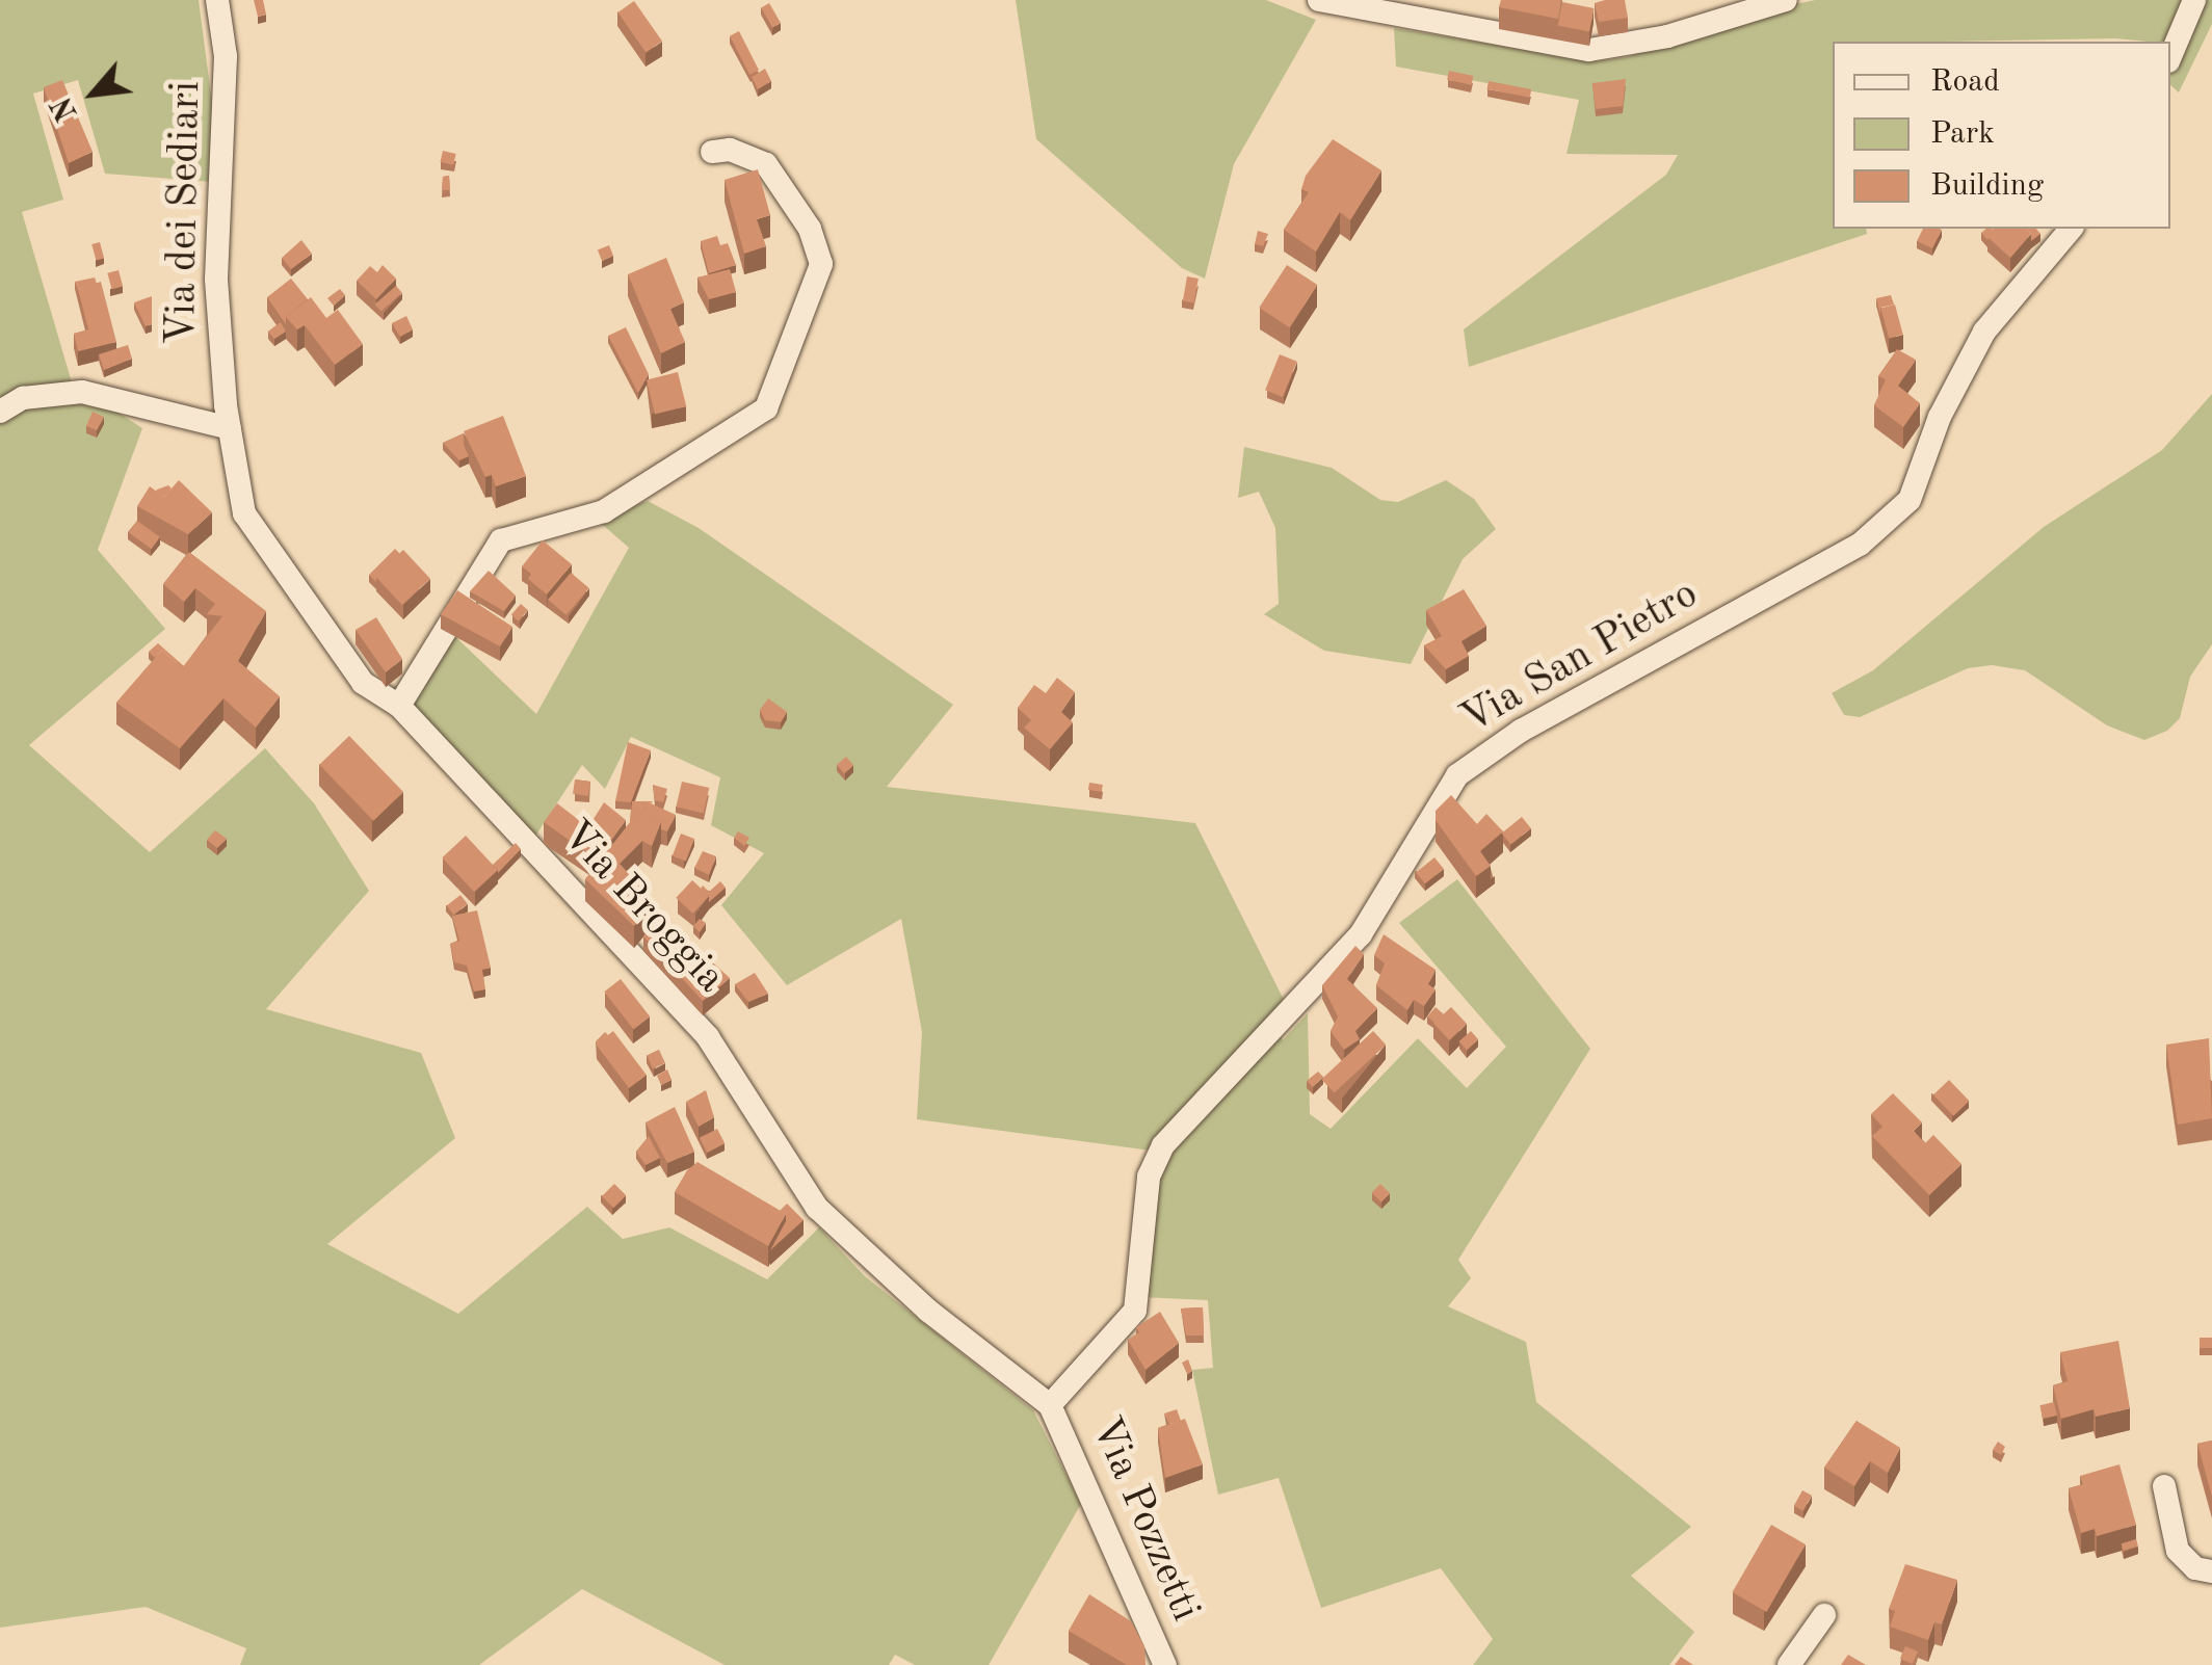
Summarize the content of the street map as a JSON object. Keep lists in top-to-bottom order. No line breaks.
{"streets":{"street":["Via dei Sediari","Via San Pietro","Via Broggia","Via Pozzetti"]},"crossings":[["Via dei Sediari","Via Broggia"],["Via San Pietro","Via Broggia"],["Via San Pietro","Via Pozzetti"],["Via Broggia","Via Pozzetti"]],"legend":["Road","Park","Building"],"north":"bottom left"}
